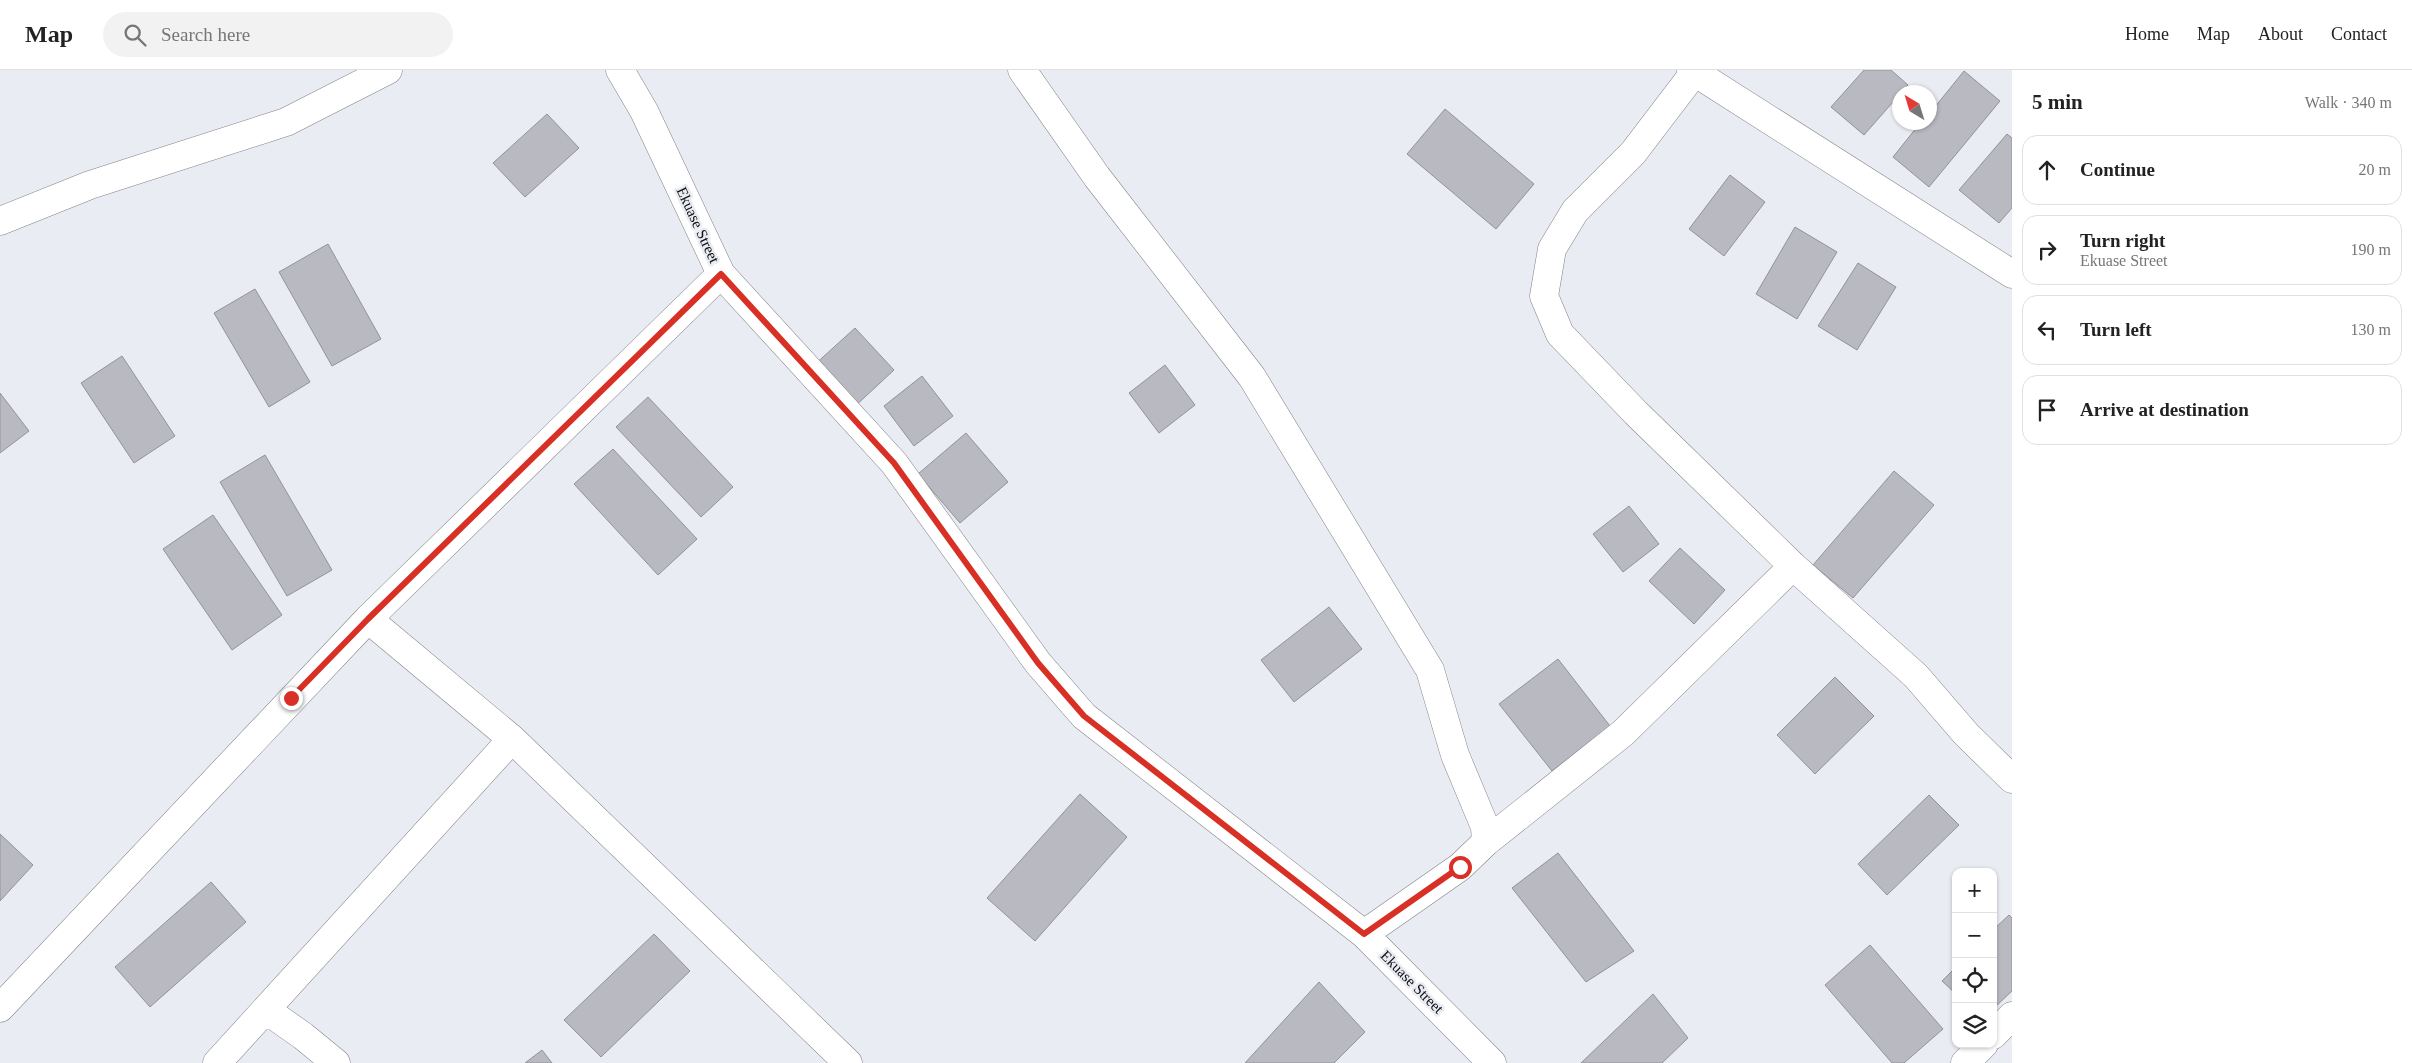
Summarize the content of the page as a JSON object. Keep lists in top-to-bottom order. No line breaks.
{"streets":{"street":["Ekuase Street"]},"north":"top left","page":{"header":"Map","search":"Search here","nav":["Home","Map","About","Contact"],"heading":["5 min","Walk · 340 m"],"list":[["Continue","20 m"],["Turn right","Ekuase Street","190 m"],["Turn left","130 m"],"Arrive at destination"],"map_buttons":["+","−"]}}
